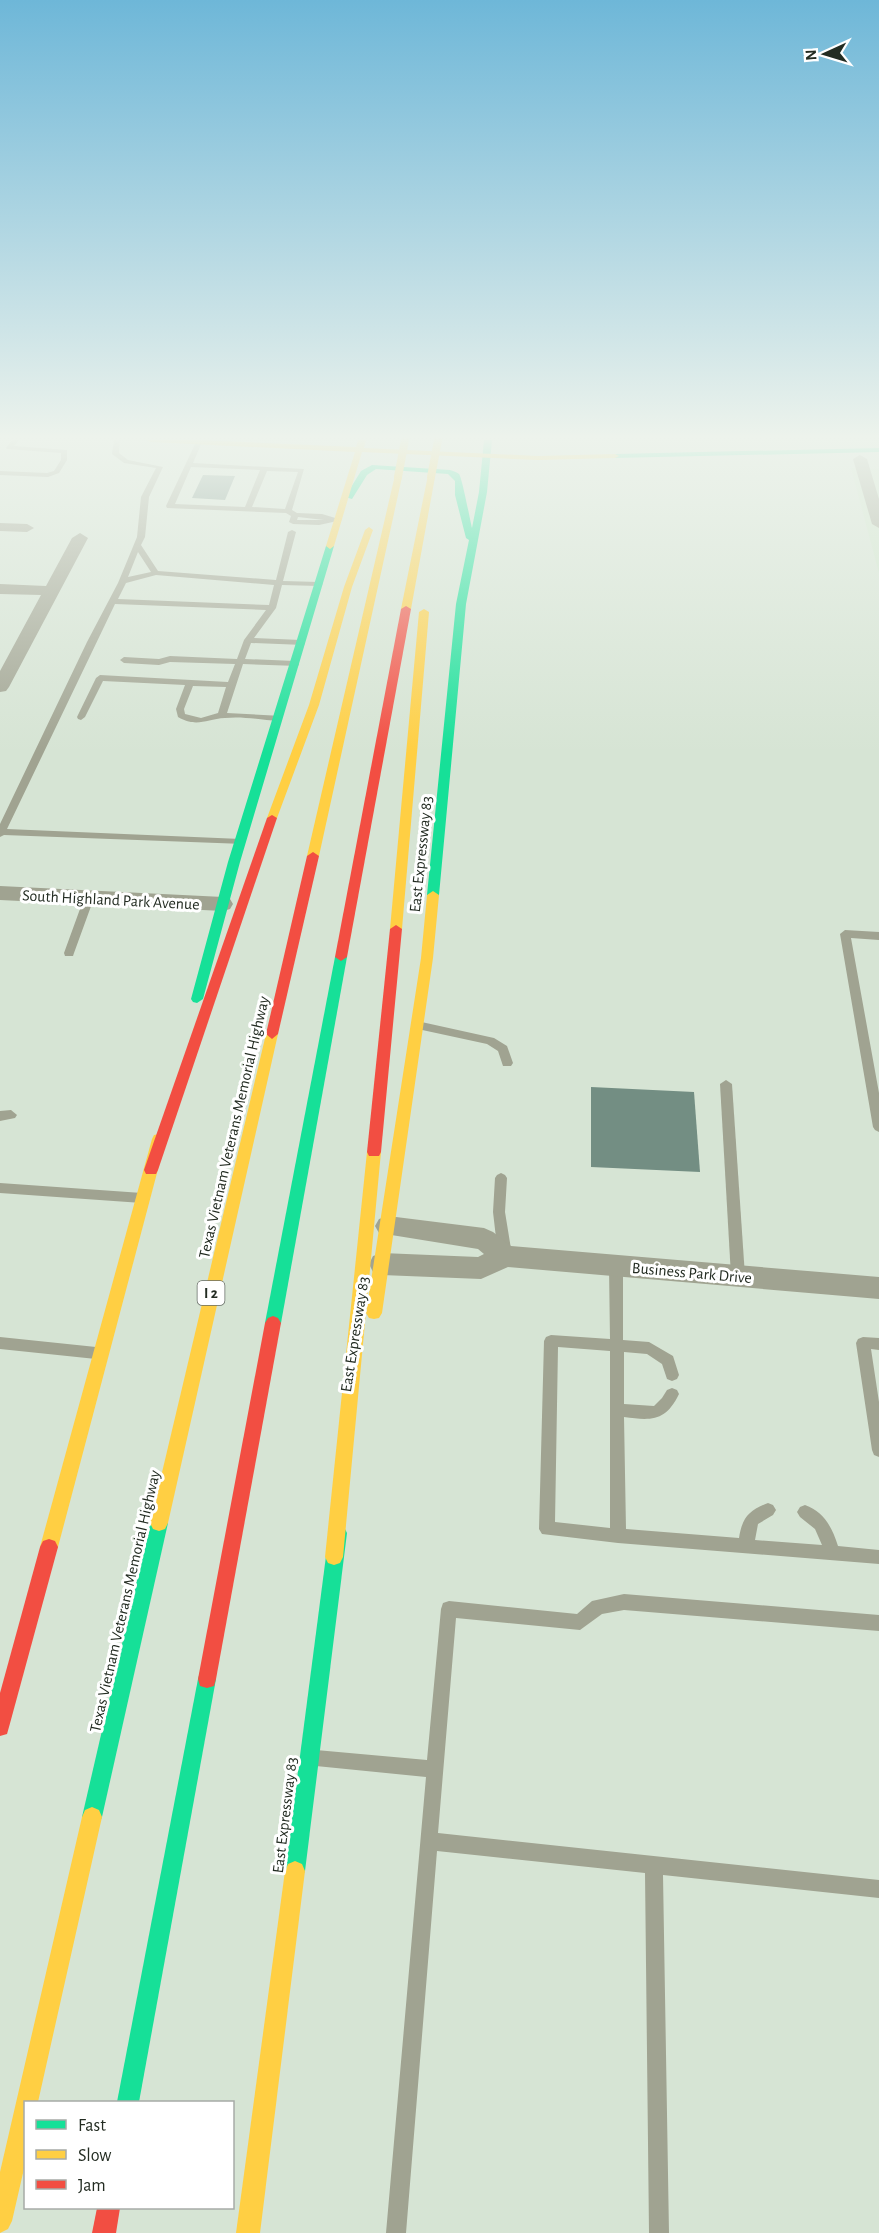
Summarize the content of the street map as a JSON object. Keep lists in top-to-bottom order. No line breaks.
{"streets":{"main road":["East Expressway 83","Texas Vietnam Veterans Memorial Highway","I 2"],"street":["South Highland Park Avenue","Business Park Drive"]},"legend":["Fast","Slow","Jam"],"north":"left"}
